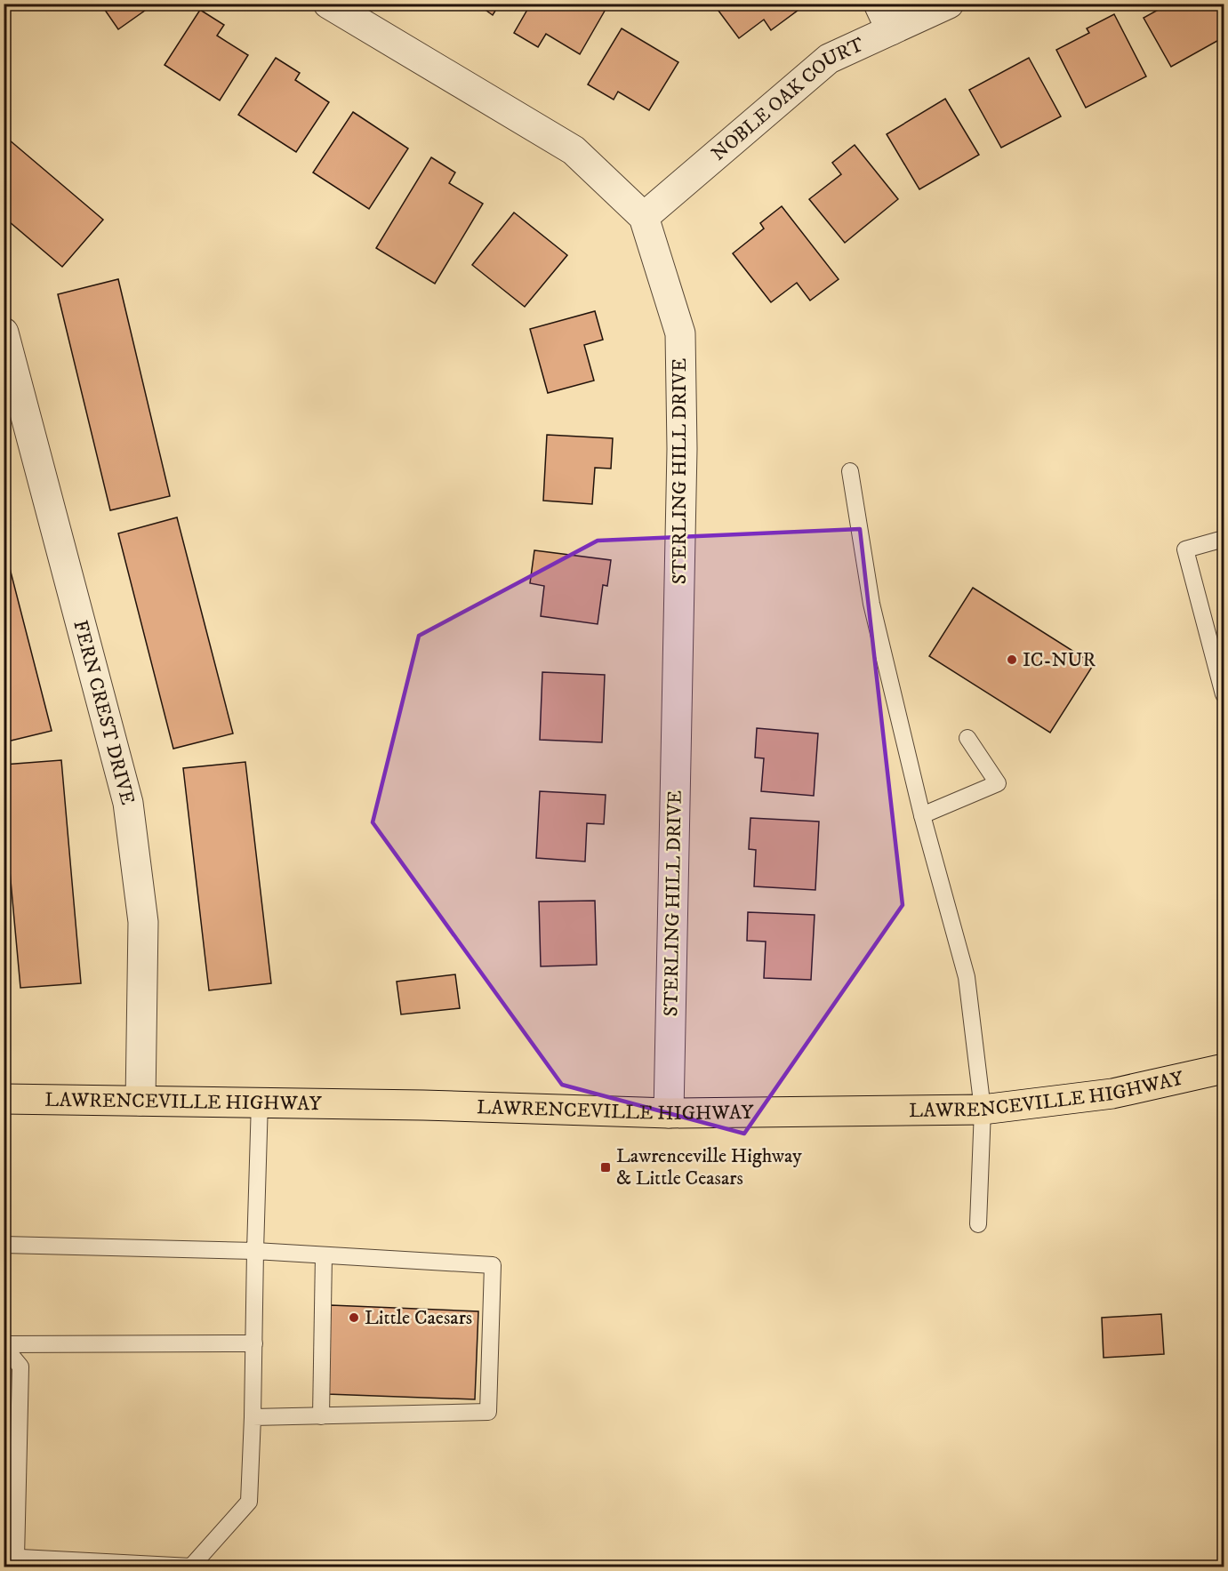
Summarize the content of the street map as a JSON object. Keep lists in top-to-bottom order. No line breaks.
{"streets":{"main road":["LAWRENCEVILLE HIGHWAY"],"street":["NOBLE OAK COURT","STERLING HILL DRIVE","FERN CREST DRIVE"]},"crossings":[["NOBLE OAK COURT","STERLING HILL DRIVE"],["STERLING HILL DRIVE","LAWRENCEVILLE HIGHWAY"],["FERN CREST DRIVE","LAWRENCEVILLE HIGHWAY"]],"places":{"other":["IC-NUR","Little Caesars"],"transit":["Lawrenceville Highway & Little Ceasars"]}}
